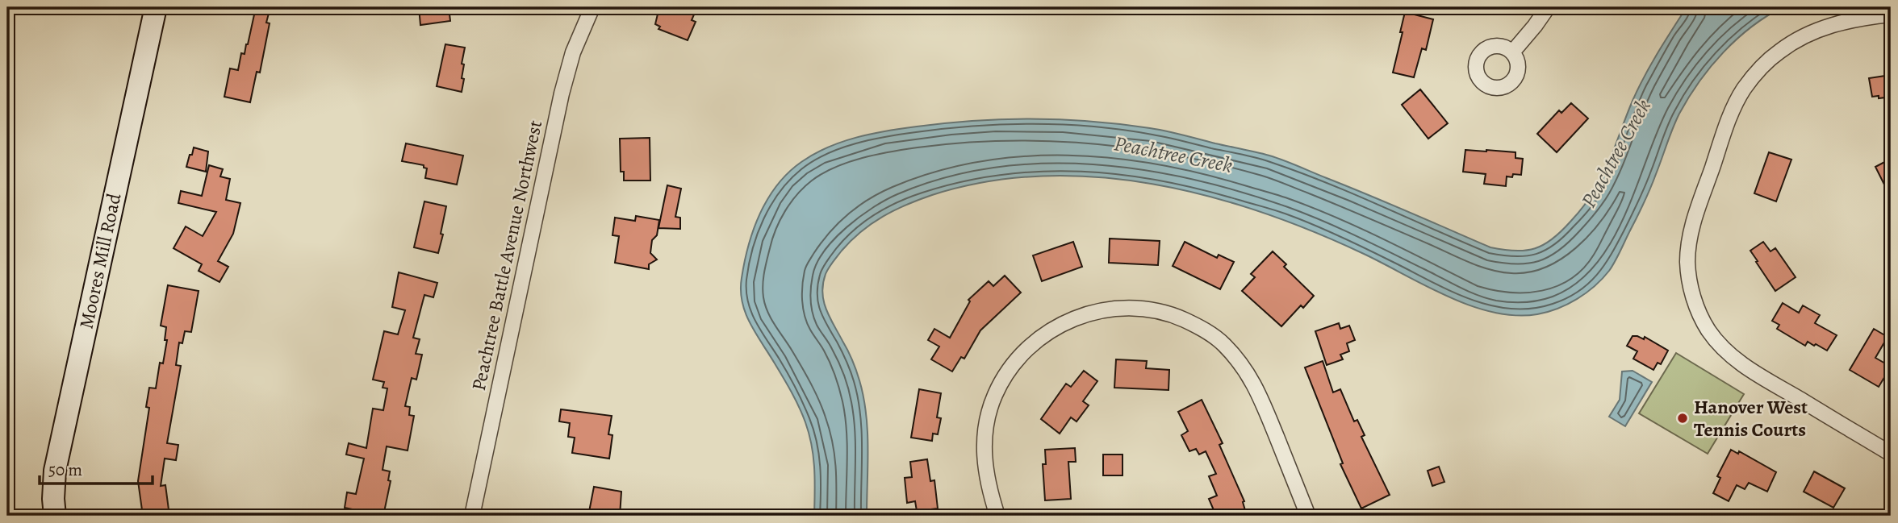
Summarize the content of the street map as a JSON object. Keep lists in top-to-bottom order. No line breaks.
{"streets":{"street":["Peachtree Battle Avenue Northwest","Moores Mill Road"]},"water":["Peachtree Creek"],"places":["Hanover West Tennis Courts"],"scale_bar":"50 m"}
